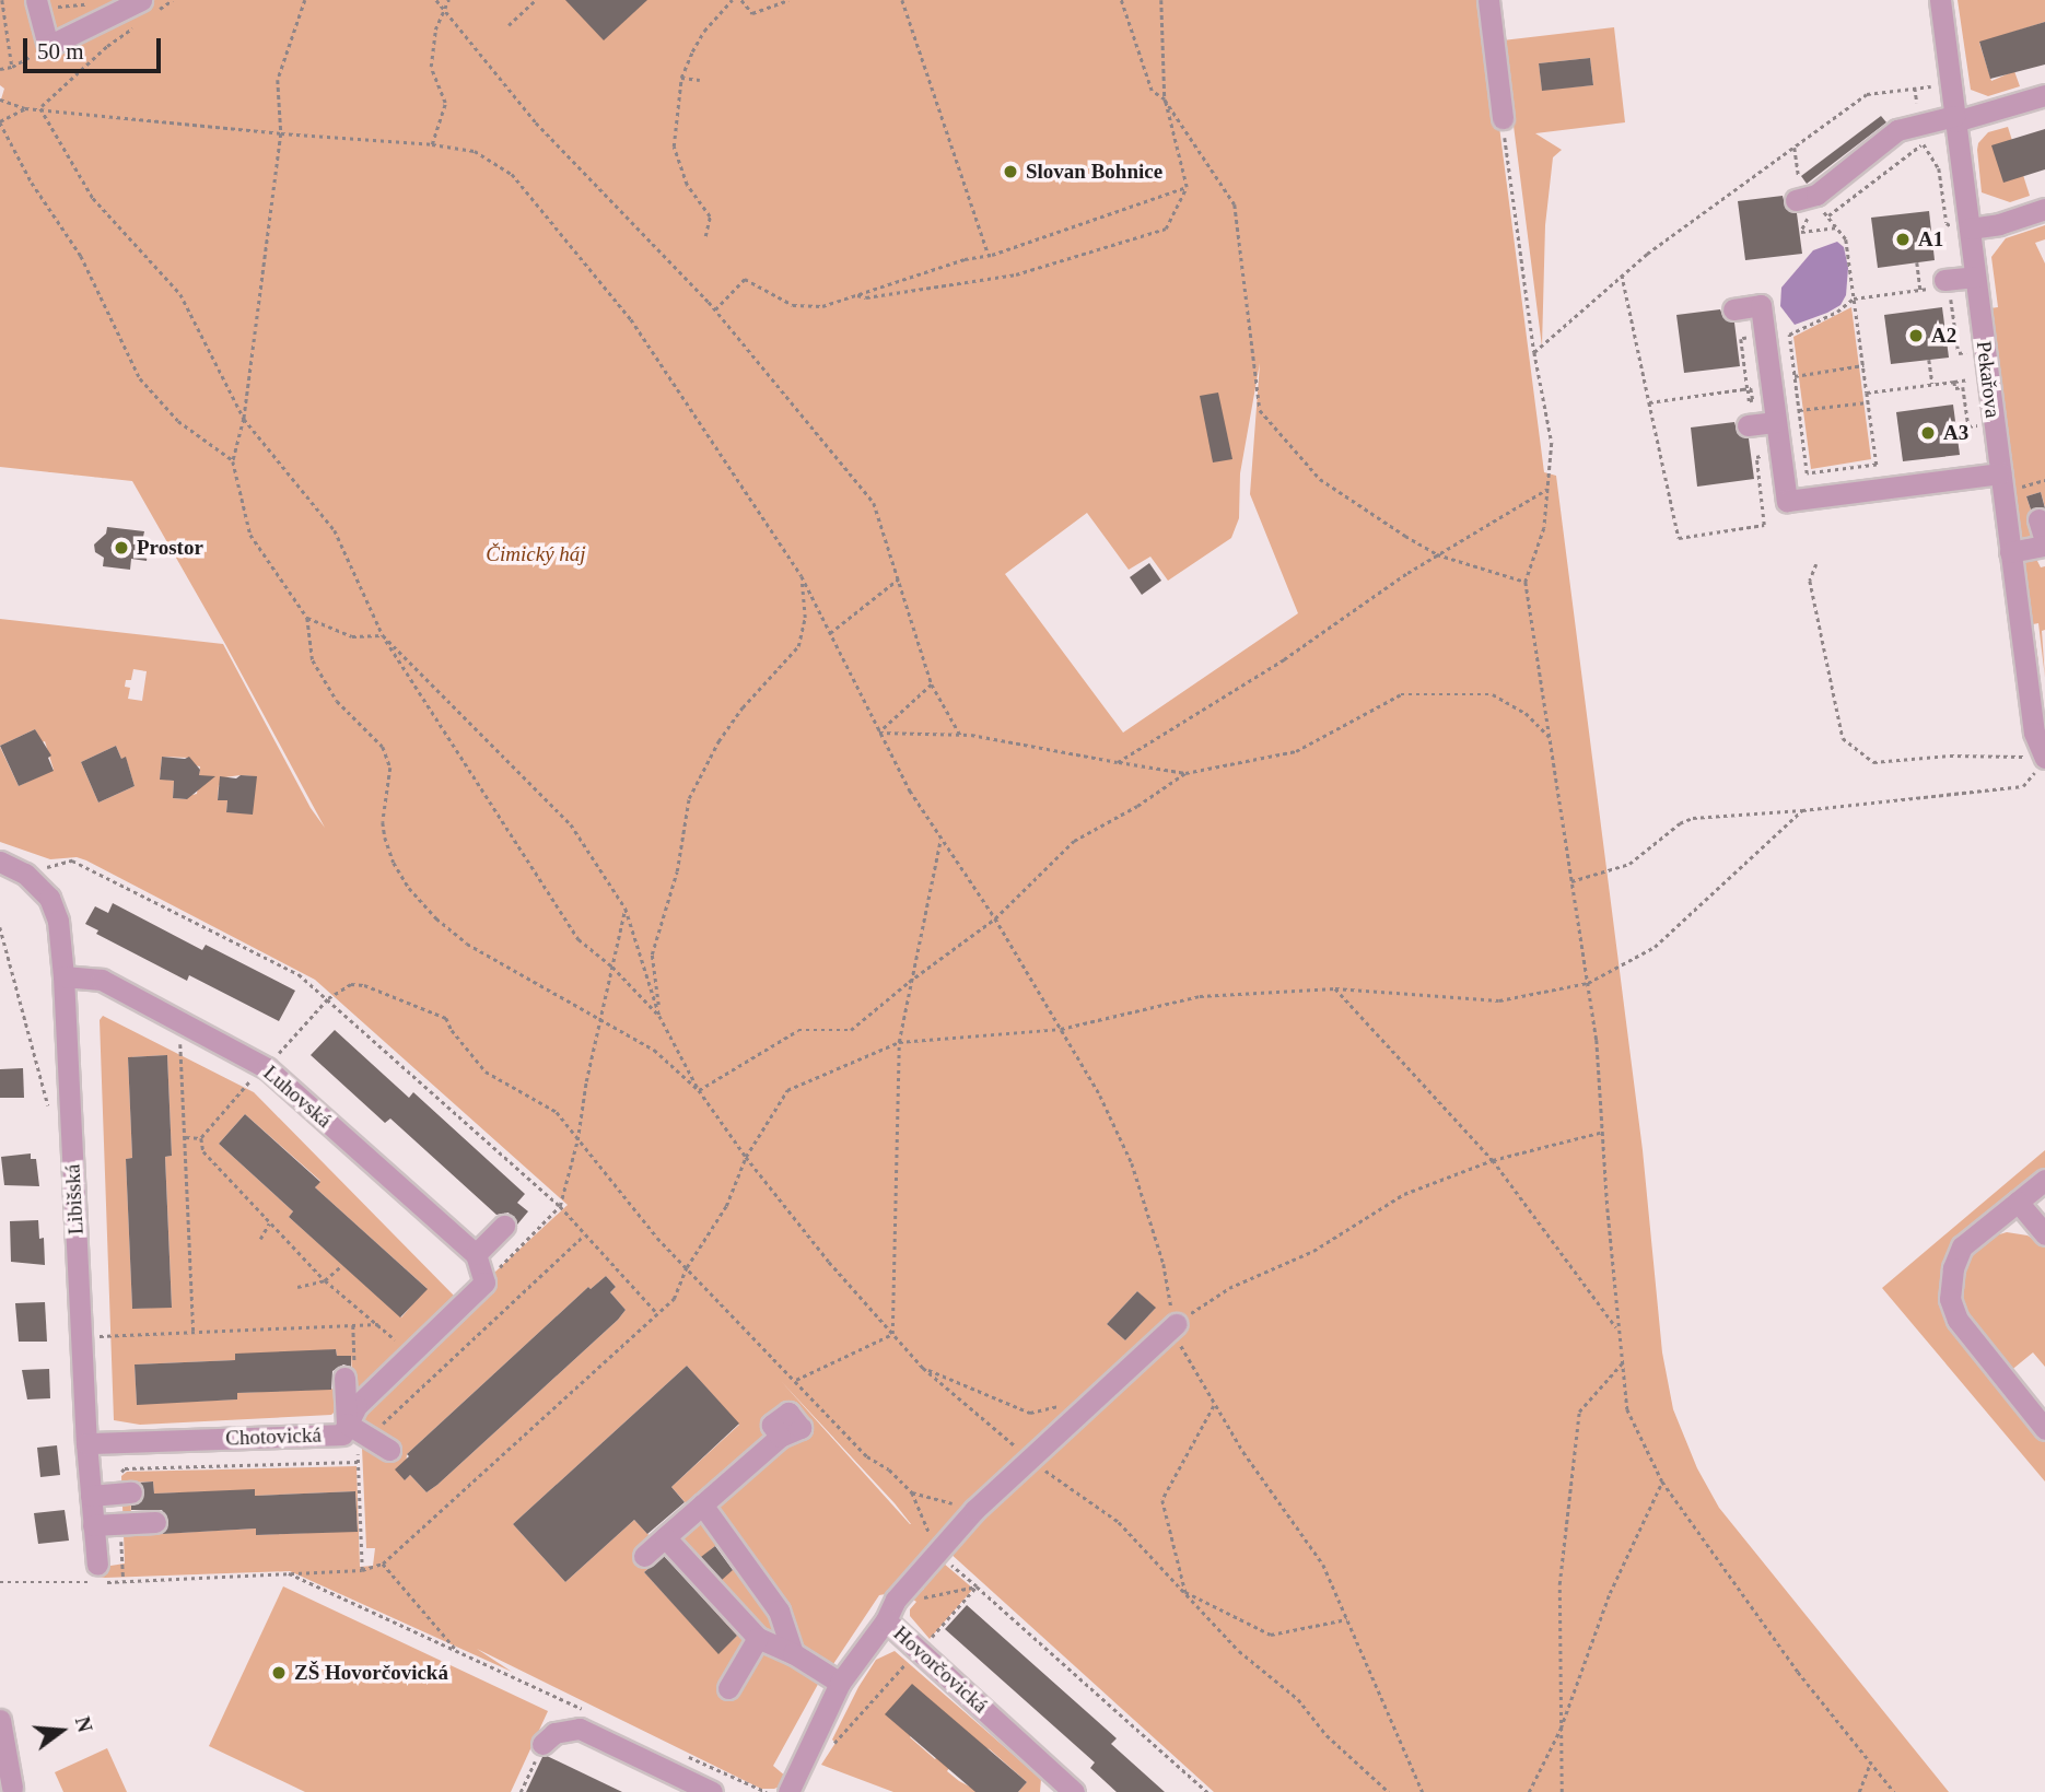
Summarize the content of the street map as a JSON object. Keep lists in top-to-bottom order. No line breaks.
{"streets":{"street":["Pekařova","Luhovská","Libišská","Chotovická","Hovorčovická"]},"crossings":[["Luhovská","Libišská"],["Libišská","Chotovická"]],"parks":["Čimický háj"],"places":["Slovan Bohnice","A1","A2","A3","Prostor","ZŠ Hovorčovická"],"scale_bar":"50 m","north":"right"}
